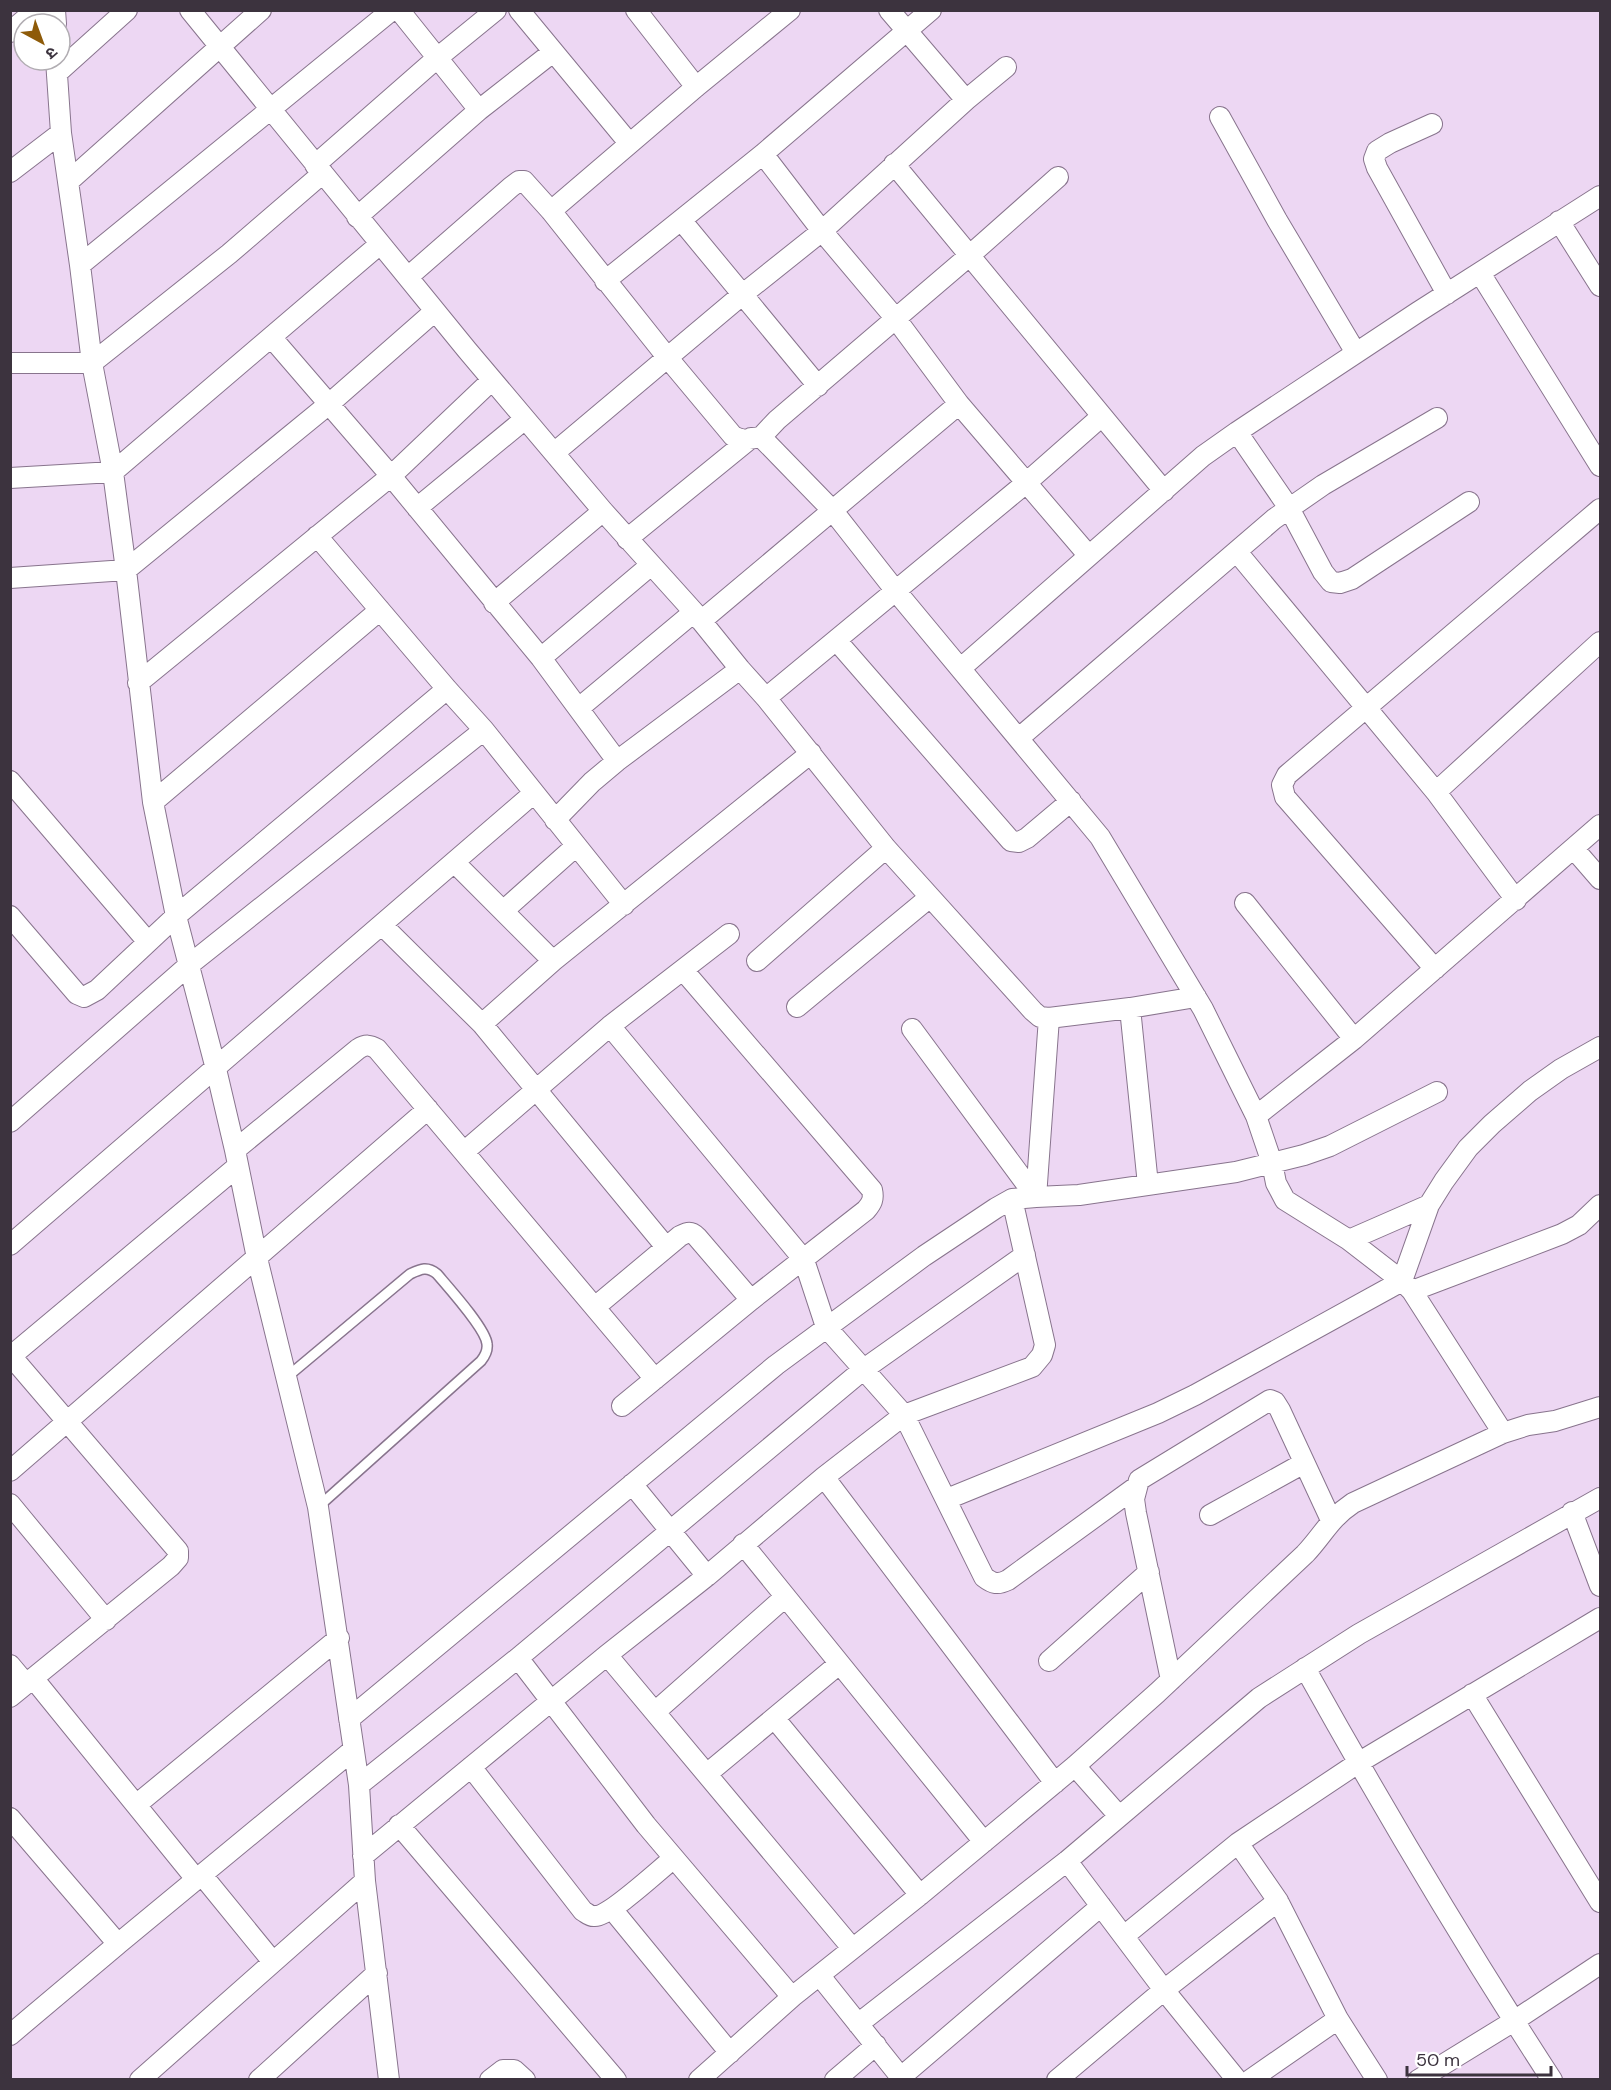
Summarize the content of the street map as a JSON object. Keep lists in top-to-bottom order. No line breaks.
{"scale_bar":"50 m","north":"bottom right"}
